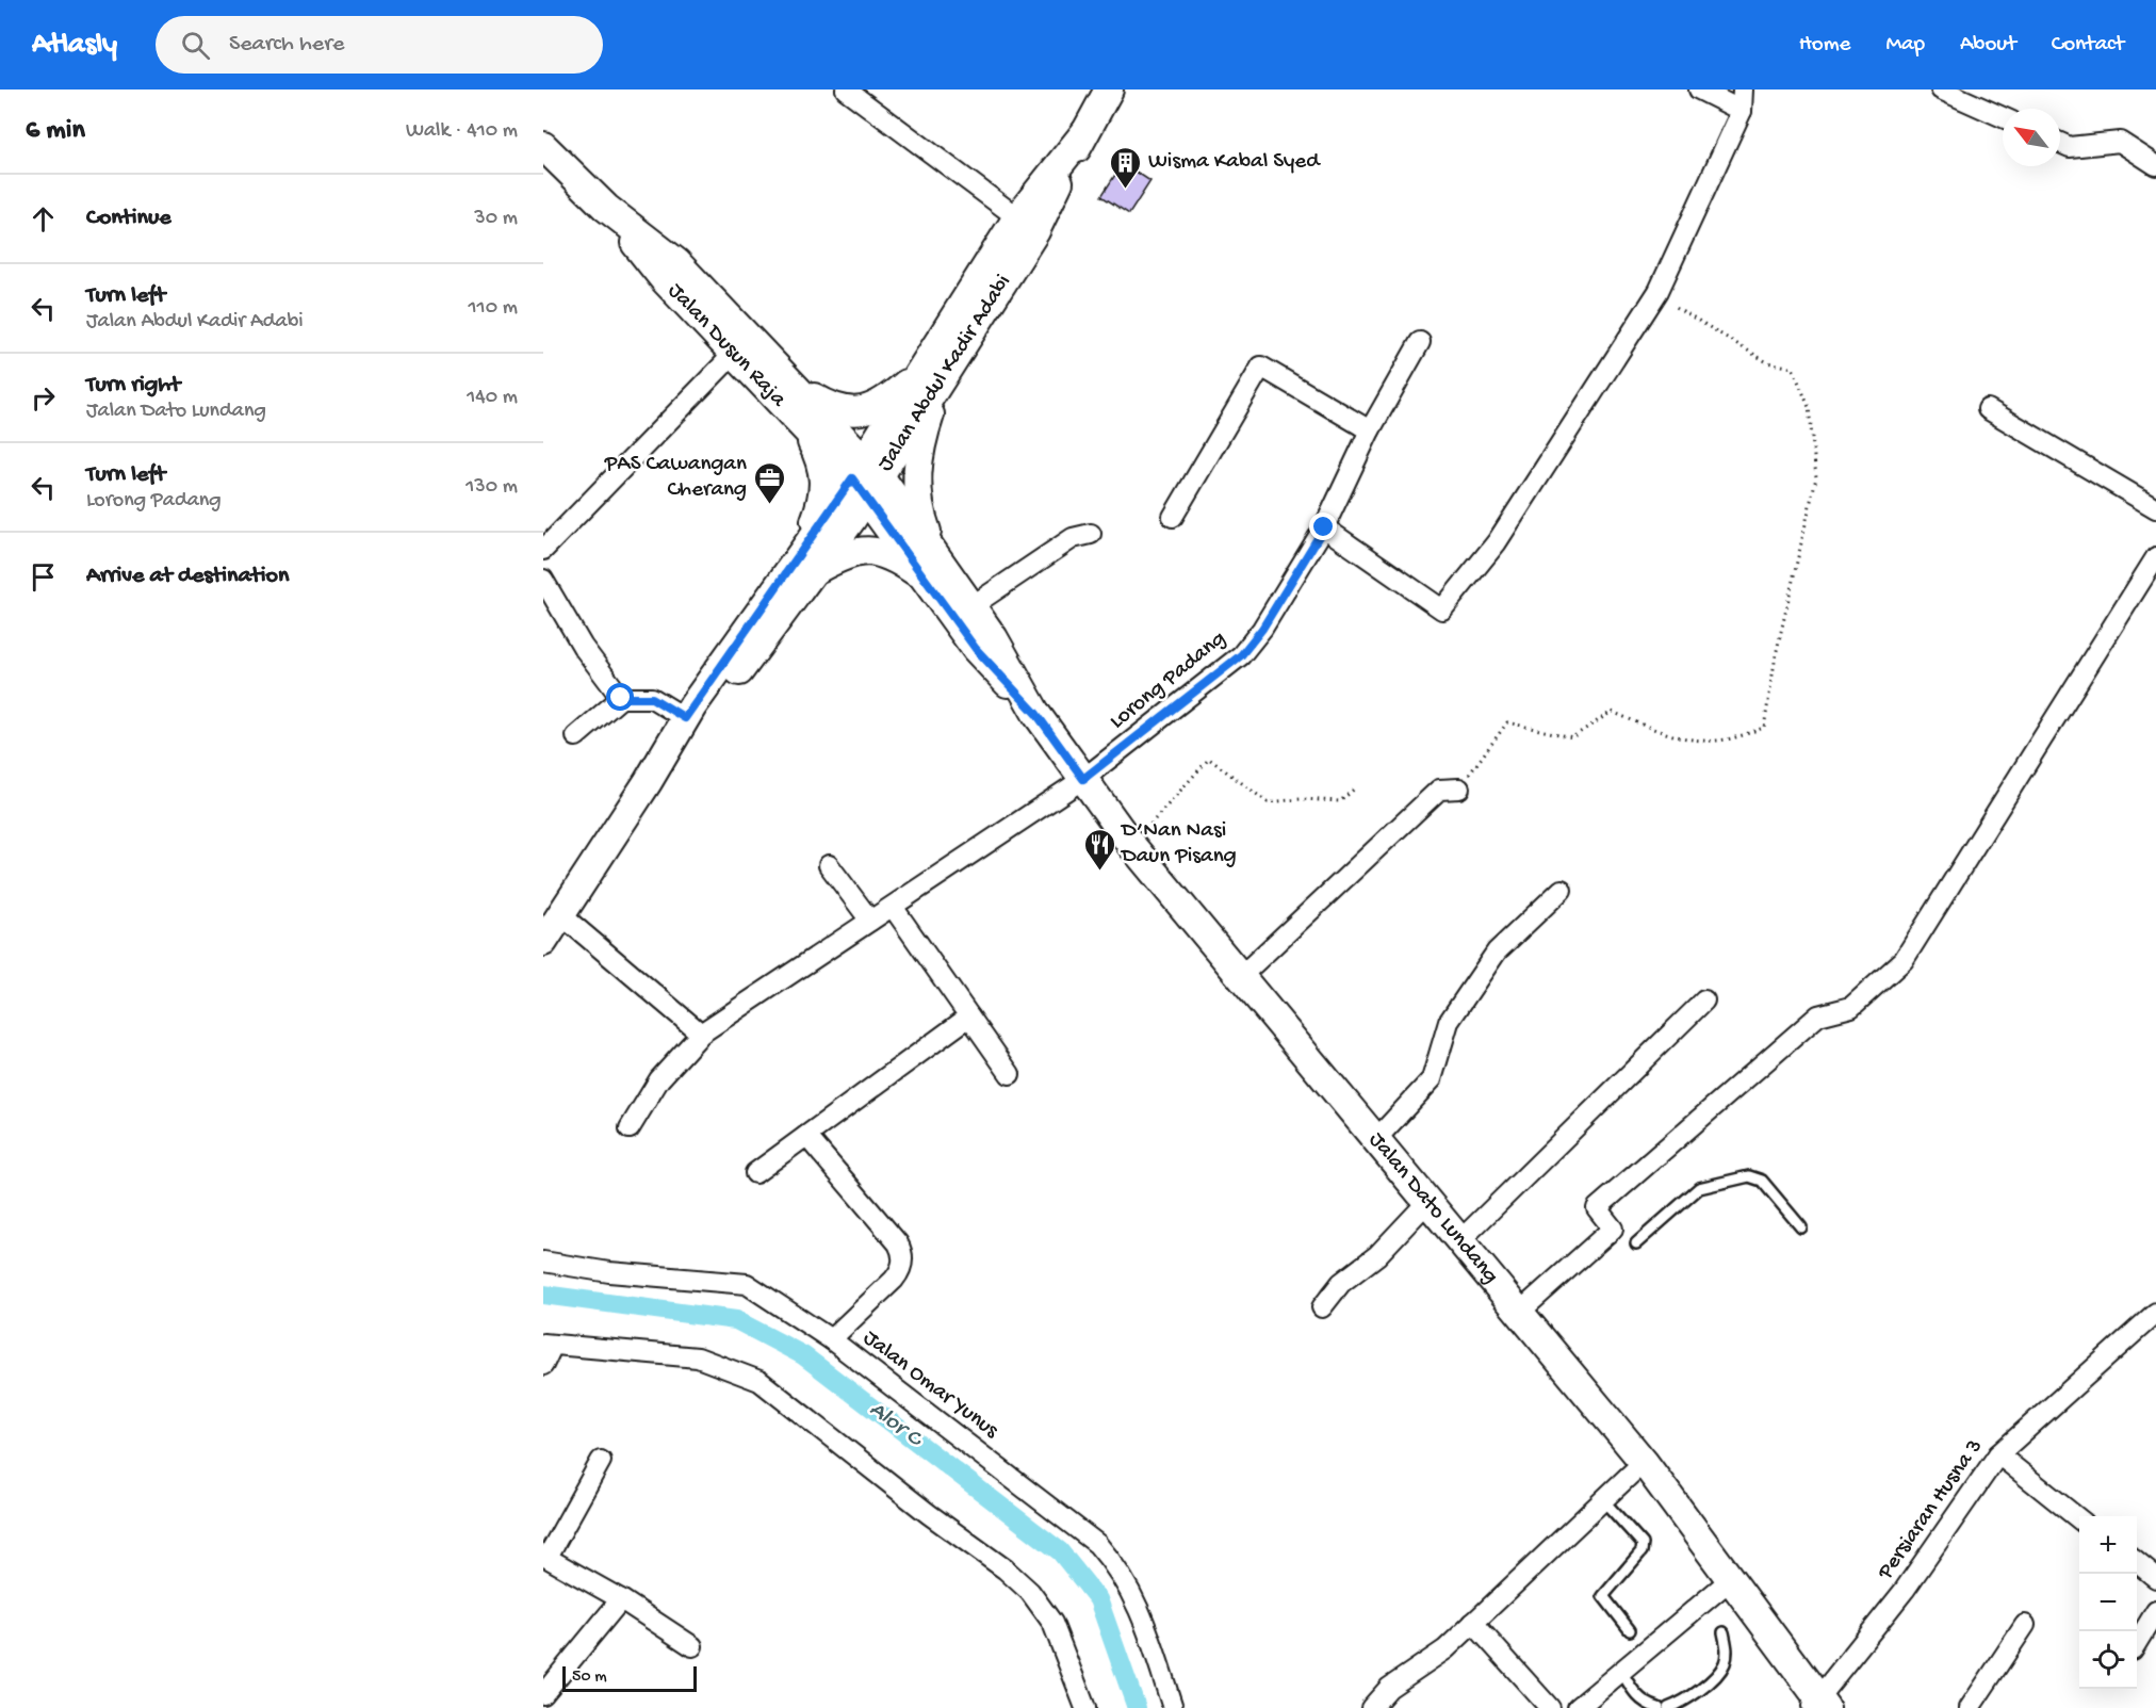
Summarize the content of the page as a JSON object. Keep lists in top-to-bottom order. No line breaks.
{"streets":{"main road":["Jalan Dusun Raja","Jalan Abdul Kadir Adabi","Jalan Dato Lundang"],"street":["Lorong Padang","Jalan Omar Yunus","Persiaran Husna 3"]},"crossings":[["Jalan Dusun Raja","Jalan Abdul Kadir Adabi"],["Jalan Dusun Raja","Jalan Dato Lundang"],["Jalan Abdul Kadir Adabi","Jalan Dato Lundang"],["Lorong Padang","Jalan Dato Lundang"],["Jalan Dato Lundang","Persiaran Husna 3"]],"water":["Alor C"],"places":{"building":["Wisma Kabal Syed"],"office":["PAS Cawangan Cherang"],"restaurant":["D’Nan Nasi Daun Pisang"]},"scale_bar":"50 m","north":"top left","page":{"header":"Atlasly","search":"Search here","nav":["Home","Map","About","Contact"],"heading":["6 min","Walk · 410 m"],"list":[["Continue","30 m"],["Turn left","Jalan Abdul Kadir Adabi","110 m"],["Turn right","Jalan Dato Lundang","140 m"],["Turn left","Lorong Padang","130 m"],"Arrive at destination"],"map_buttons":["+","−"],"scale":"50 m"}}
